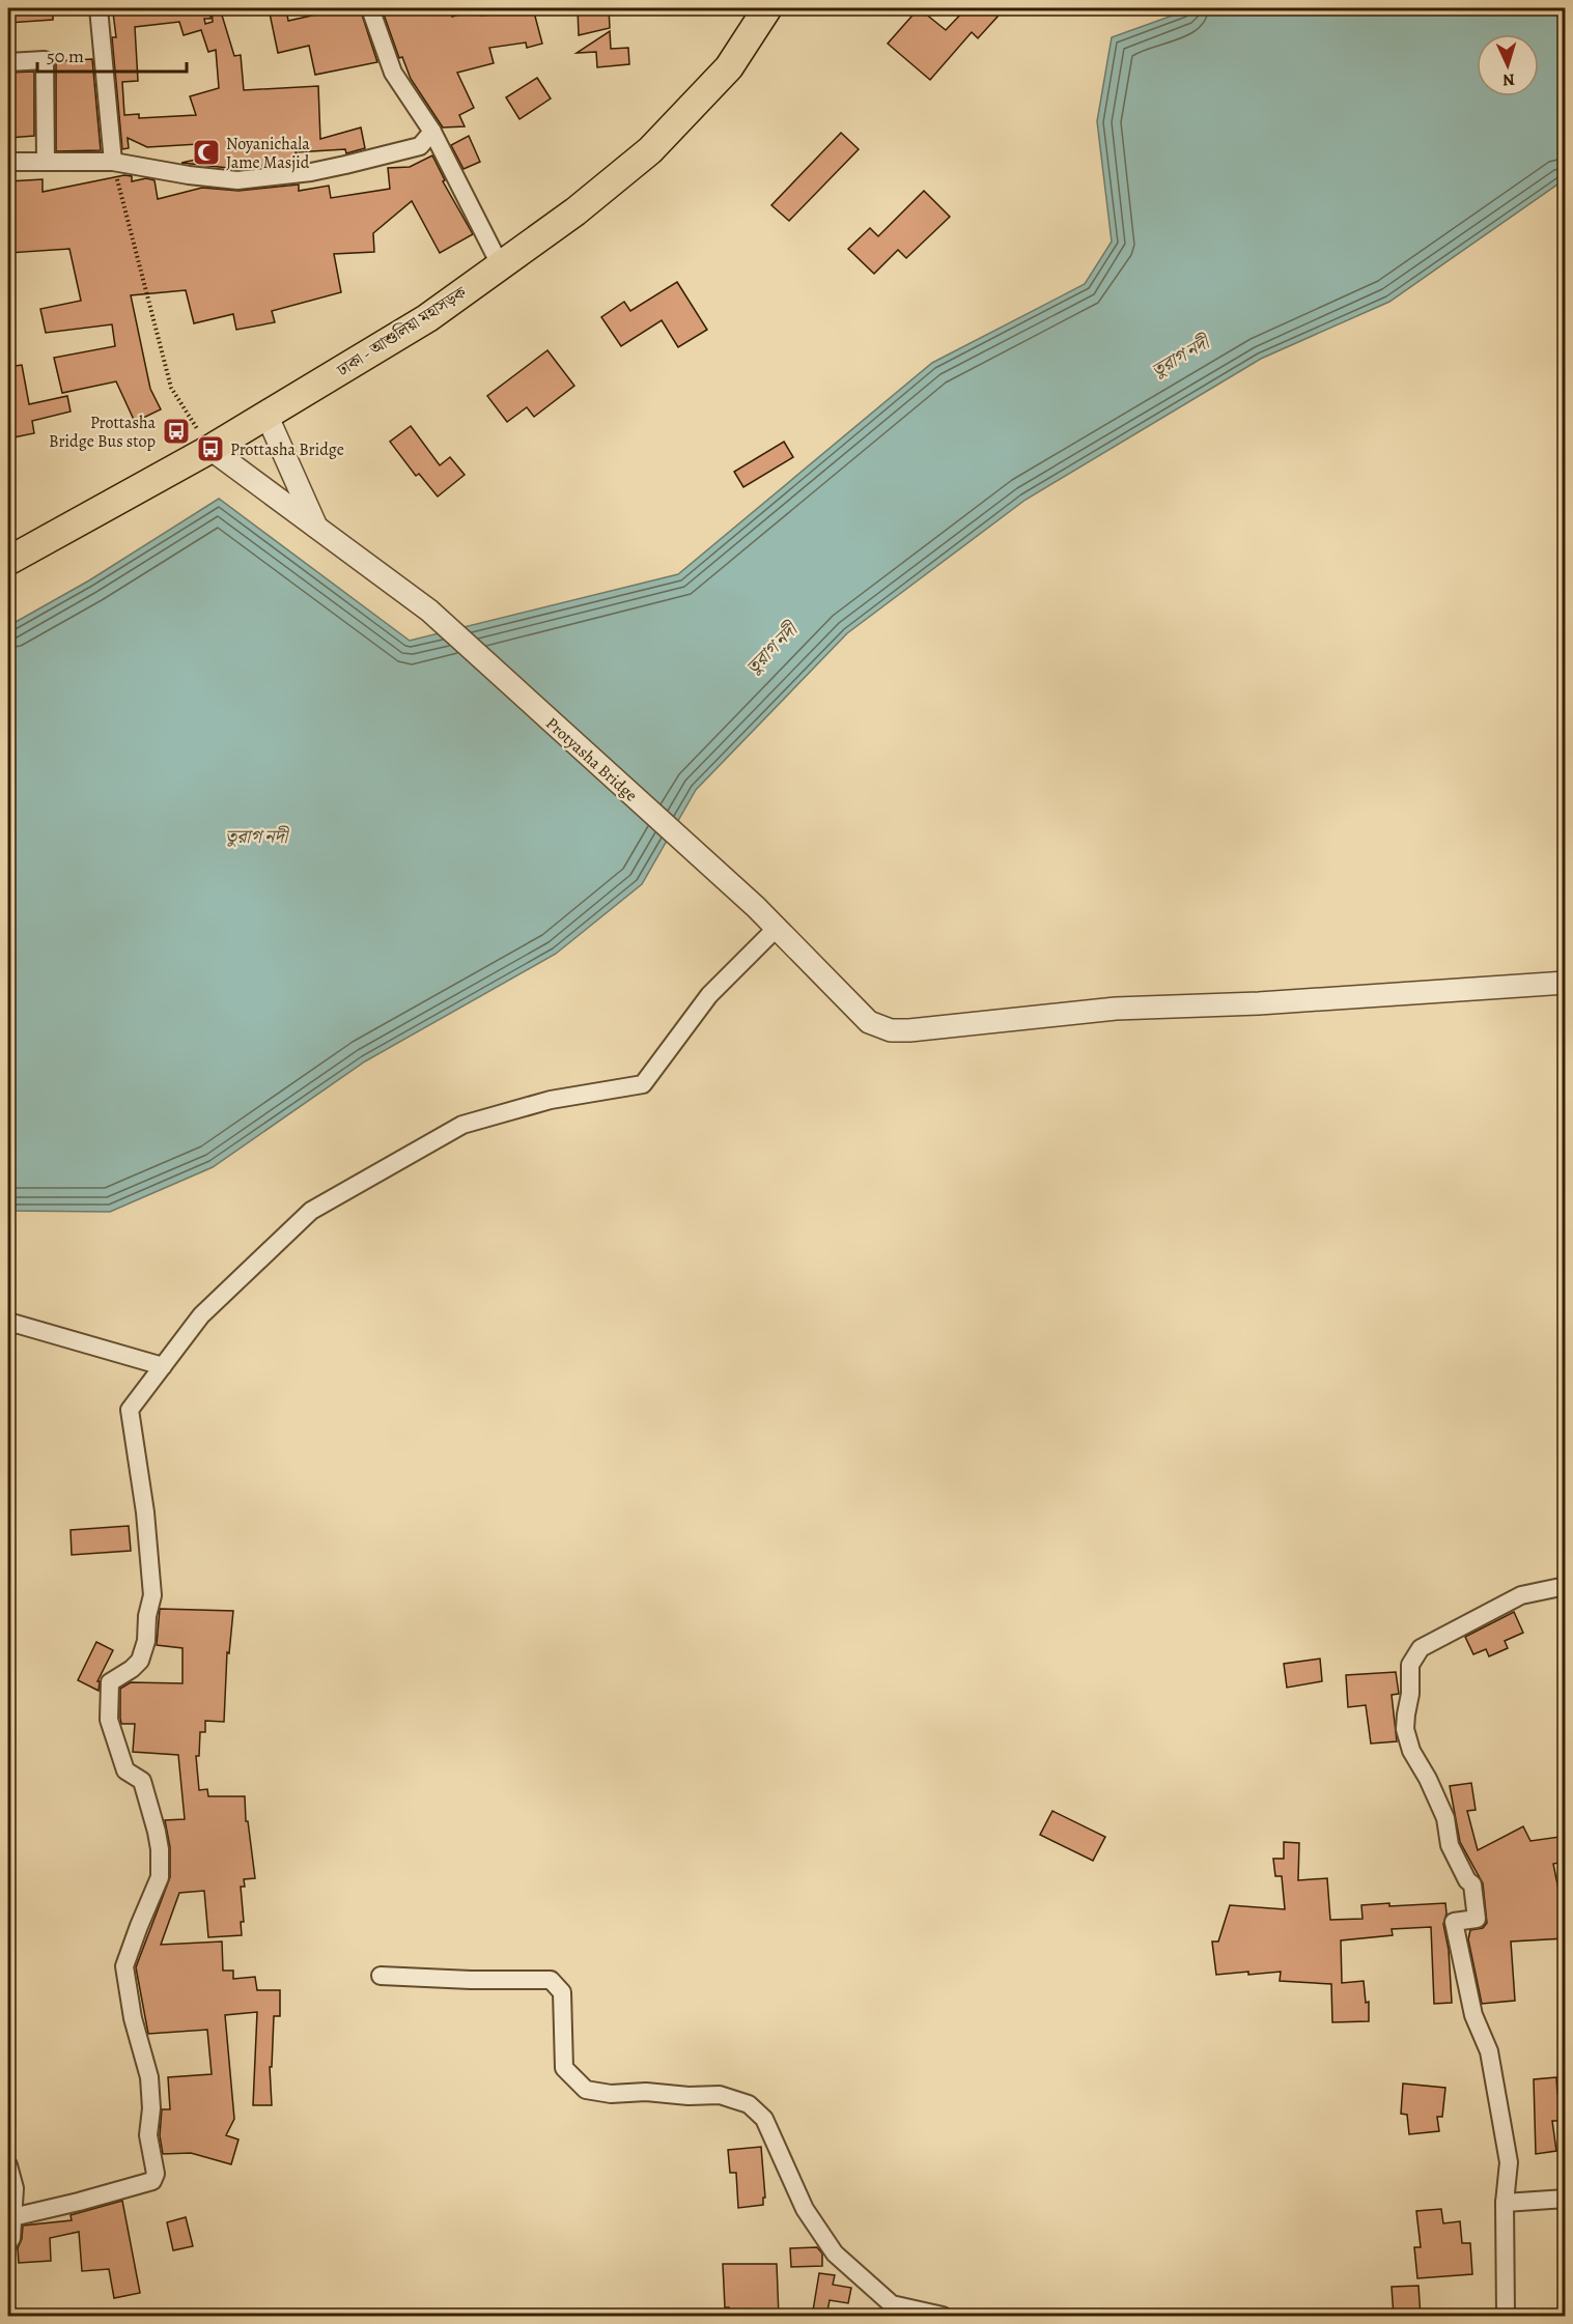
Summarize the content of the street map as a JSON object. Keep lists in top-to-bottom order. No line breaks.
{"streets":{"highway":["ঢাকা - আশুলিয়া মহাসড়ক"],"street":["Protyasha Bridge"]},"crossings":[["ঢাকা - আশুলিয়া মহাসড়ক","Protyasha Bridge"]],"water":["তুরাগ নদী"],"places":{"mosque":["Noyanichala Jame Masjid"],"bus stop":["Prottasha Bridge Bus stop","Prottasha Bridge"]},"scale_bar":"50 m","north":"bottom"}
